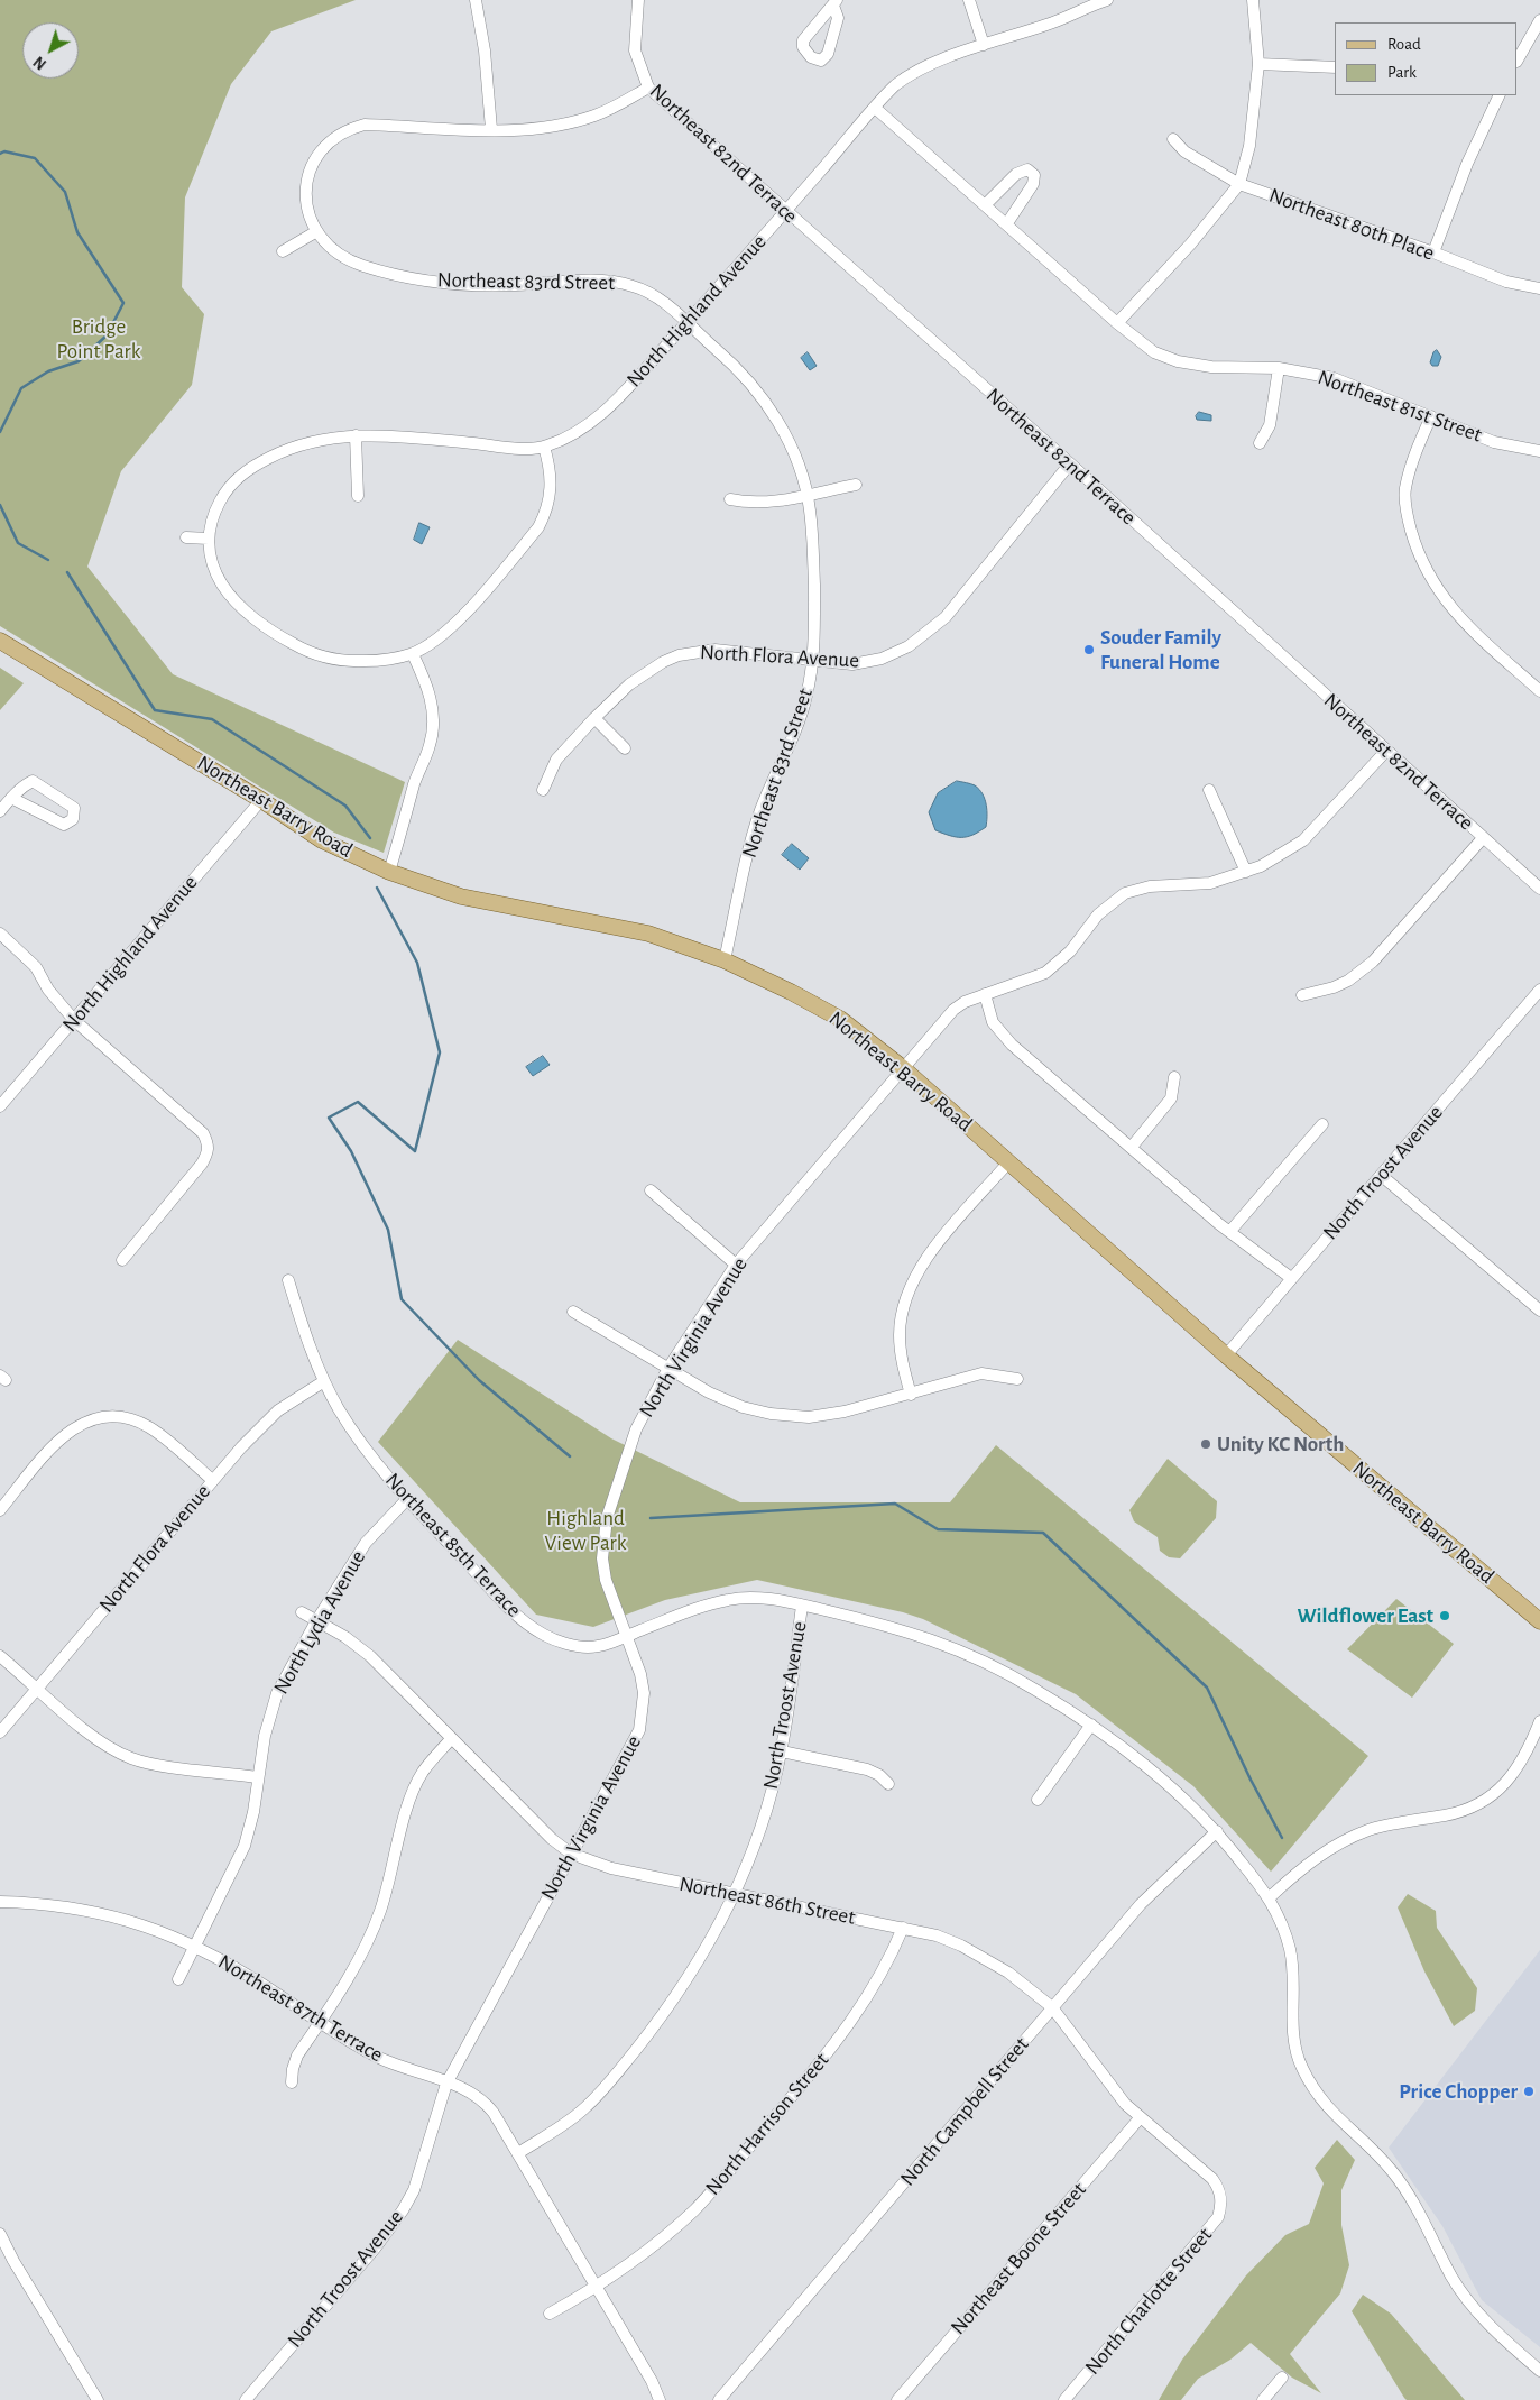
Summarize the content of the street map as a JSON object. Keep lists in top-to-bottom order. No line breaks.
{"streets":{"main road":["Northeast Barry Road"],"street":["Northeast 82nd Terrace","Northeast 80th Place","Northeast 83rd Street","North Highland Avenue","Northeast 81st Street","North Flora Avenue","North Troost Avenue","North Virginia Avenue","Northeast 85th Terrace","North Lydia Avenue","Northeast 86th Street","Northeast 87th Terrace","North Campbell Street","North Harrison Street","Northeast Boone Street","North Charlotte Street"]},"crossings":[["Northeast 82nd Terrace","North Highland Avenue"],["Northeast 82nd Terrace","North Flora Avenue"],["Northeast 82nd Terrace","North Virginia Avenue"],["Northeast 83rd Street","North Highland Avenue"],["Northeast 83rd Street","North Flora Avenue"],["Northeast 83rd Street","Northeast Barry Road"],["North Highland Avenue","Northeast 81st Street"],["North Highland Avenue","Northeast Barry Road"],["North Flora Avenue","Northeast 85th Terrace"],["Northeast Barry Road","North Troost Avenue"],["Northeast Barry Road","North Virginia Avenue"],["North Troost Avenue","North Virginia Avenue"],["North Troost Avenue","Northeast 85th Terrace"],["North Troost Avenue","Northeast 86th Street"],["North Troost Avenue","Northeast 87th Terrace"],["North Virginia Avenue","Northeast 85th Terrace"],["North Virginia Avenue","Northeast 86th Street"],["North Virginia Avenue","Northeast 87th Terrace"],["Northeast 85th Terrace","North Lydia Avenue"],["Northeast 85th Terrace","North Campbell Street"],["North Lydia Avenue","Northeast 86th Street"],["North Lydia Avenue","Northeast 87th Terrace"],["Northeast 86th Street","North Campbell Street"],["Northeast 86th Street","North Harrison Street"],["Northeast 86th Street","Northeast Boone Street"],["Northeast 86th Street","North Charlotte Street"],["Northeast 87th Terrace","North Harrison Street"]],"parks":["Bridge Point Park","Highland View Park"],"places":["Souder Family Funeral Home","Unity KC North","Wildflower East","Price Chopper"],"legend":["Road","Park"],"north":"bottom left"}
